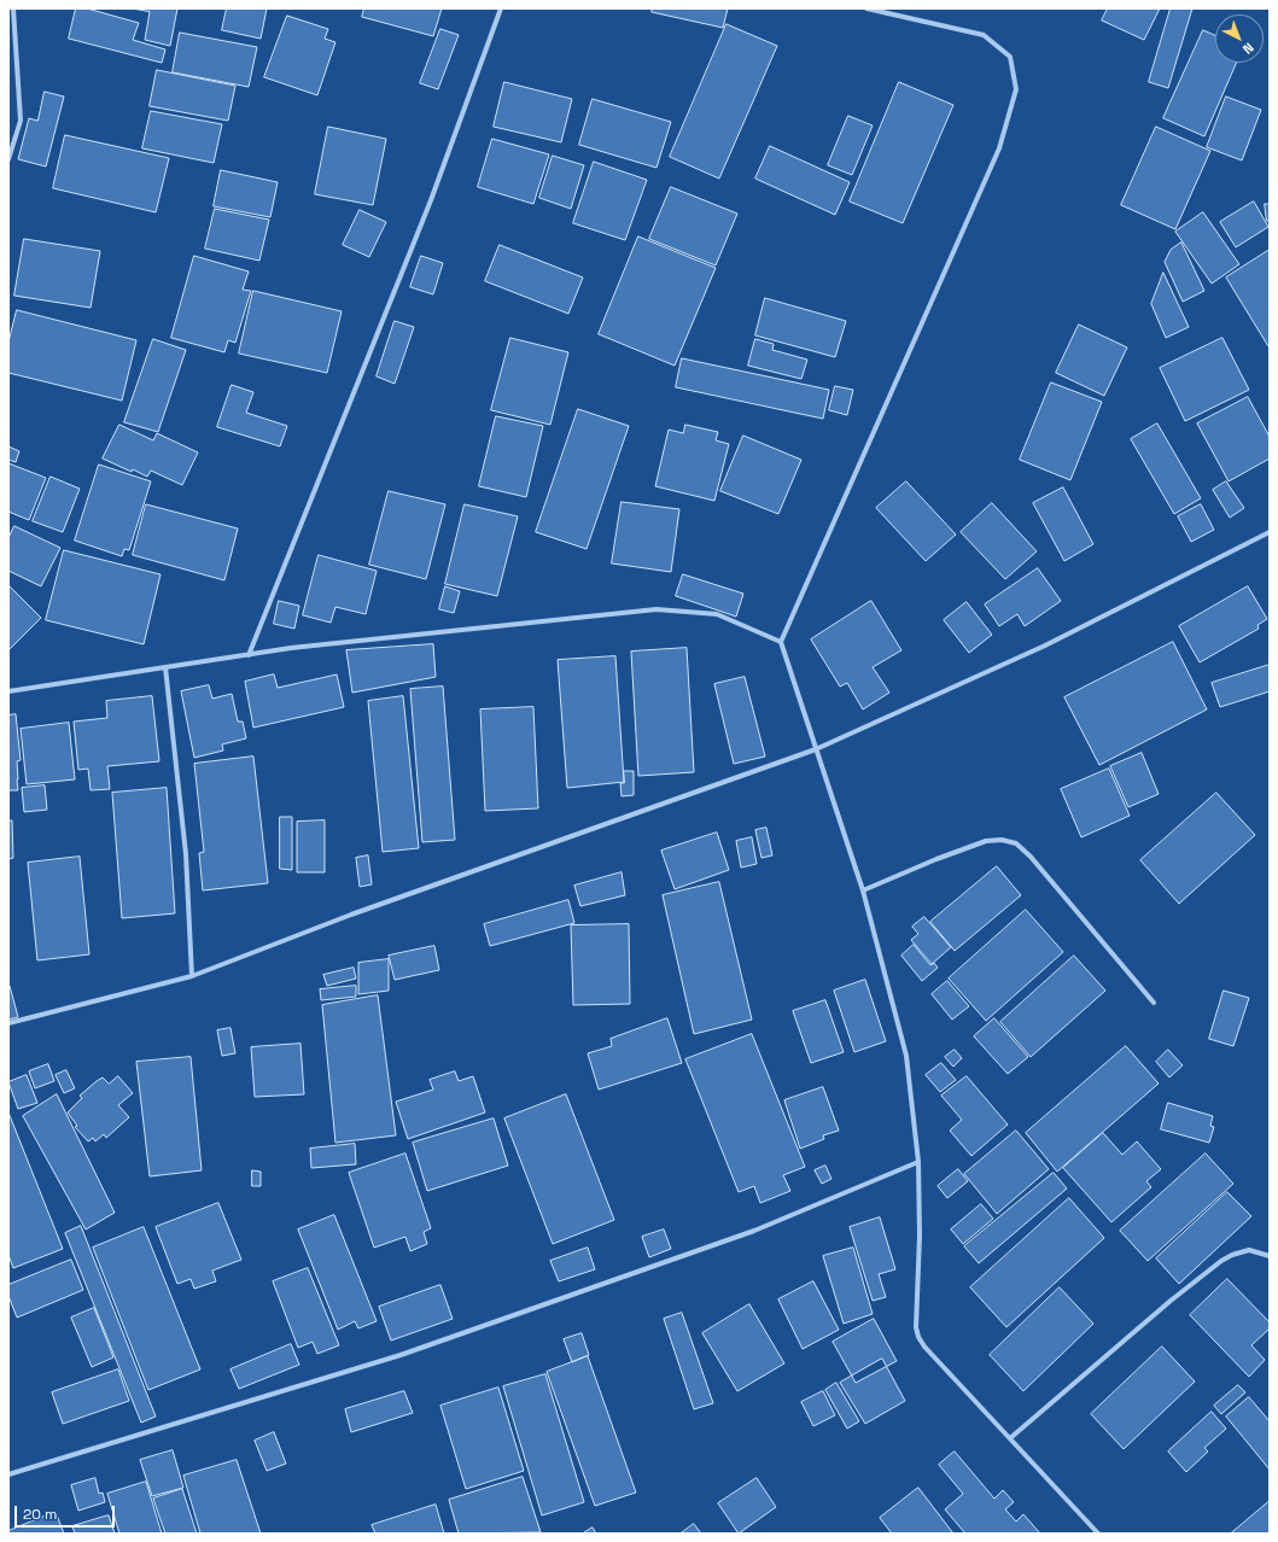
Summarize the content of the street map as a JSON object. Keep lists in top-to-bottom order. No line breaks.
{"scale_bar":"20 m","north":"bottom right"}
